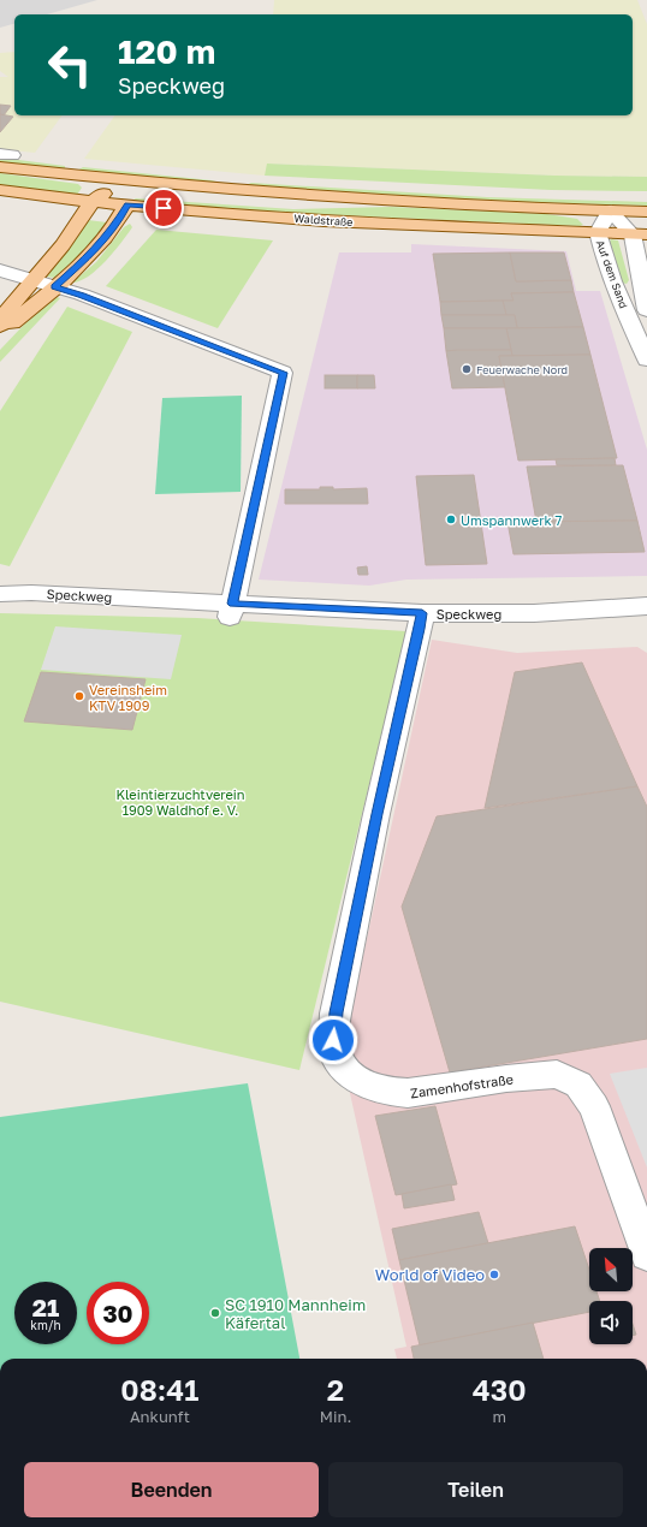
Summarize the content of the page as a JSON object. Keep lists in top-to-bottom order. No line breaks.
{"streets":{"main road":["Waldstraße"],"street":["Auf dem Sand","Speckweg","Zamenhofstraße"]},"crossings":[["Waldstraße","Auf dem Sand"],["Speckweg","Zamenhofstraße"]],"parks":["Kleintierzuchtverein 1909 Waldhof e. V."],"places":["Feuerwache Nord","Umspannwerk 7","Vereinsheim KTV 1909","World of Video","SC 1910 Mannheim Käfertal"],"north":"top left","page":{"turn":["120 m","Speckweg"],"speed":"21 km/h","limit":"30","eta":["08:41","Ankunft","2","Min.","430","m"],"buttons":["Beenden","Teilen"]}}
